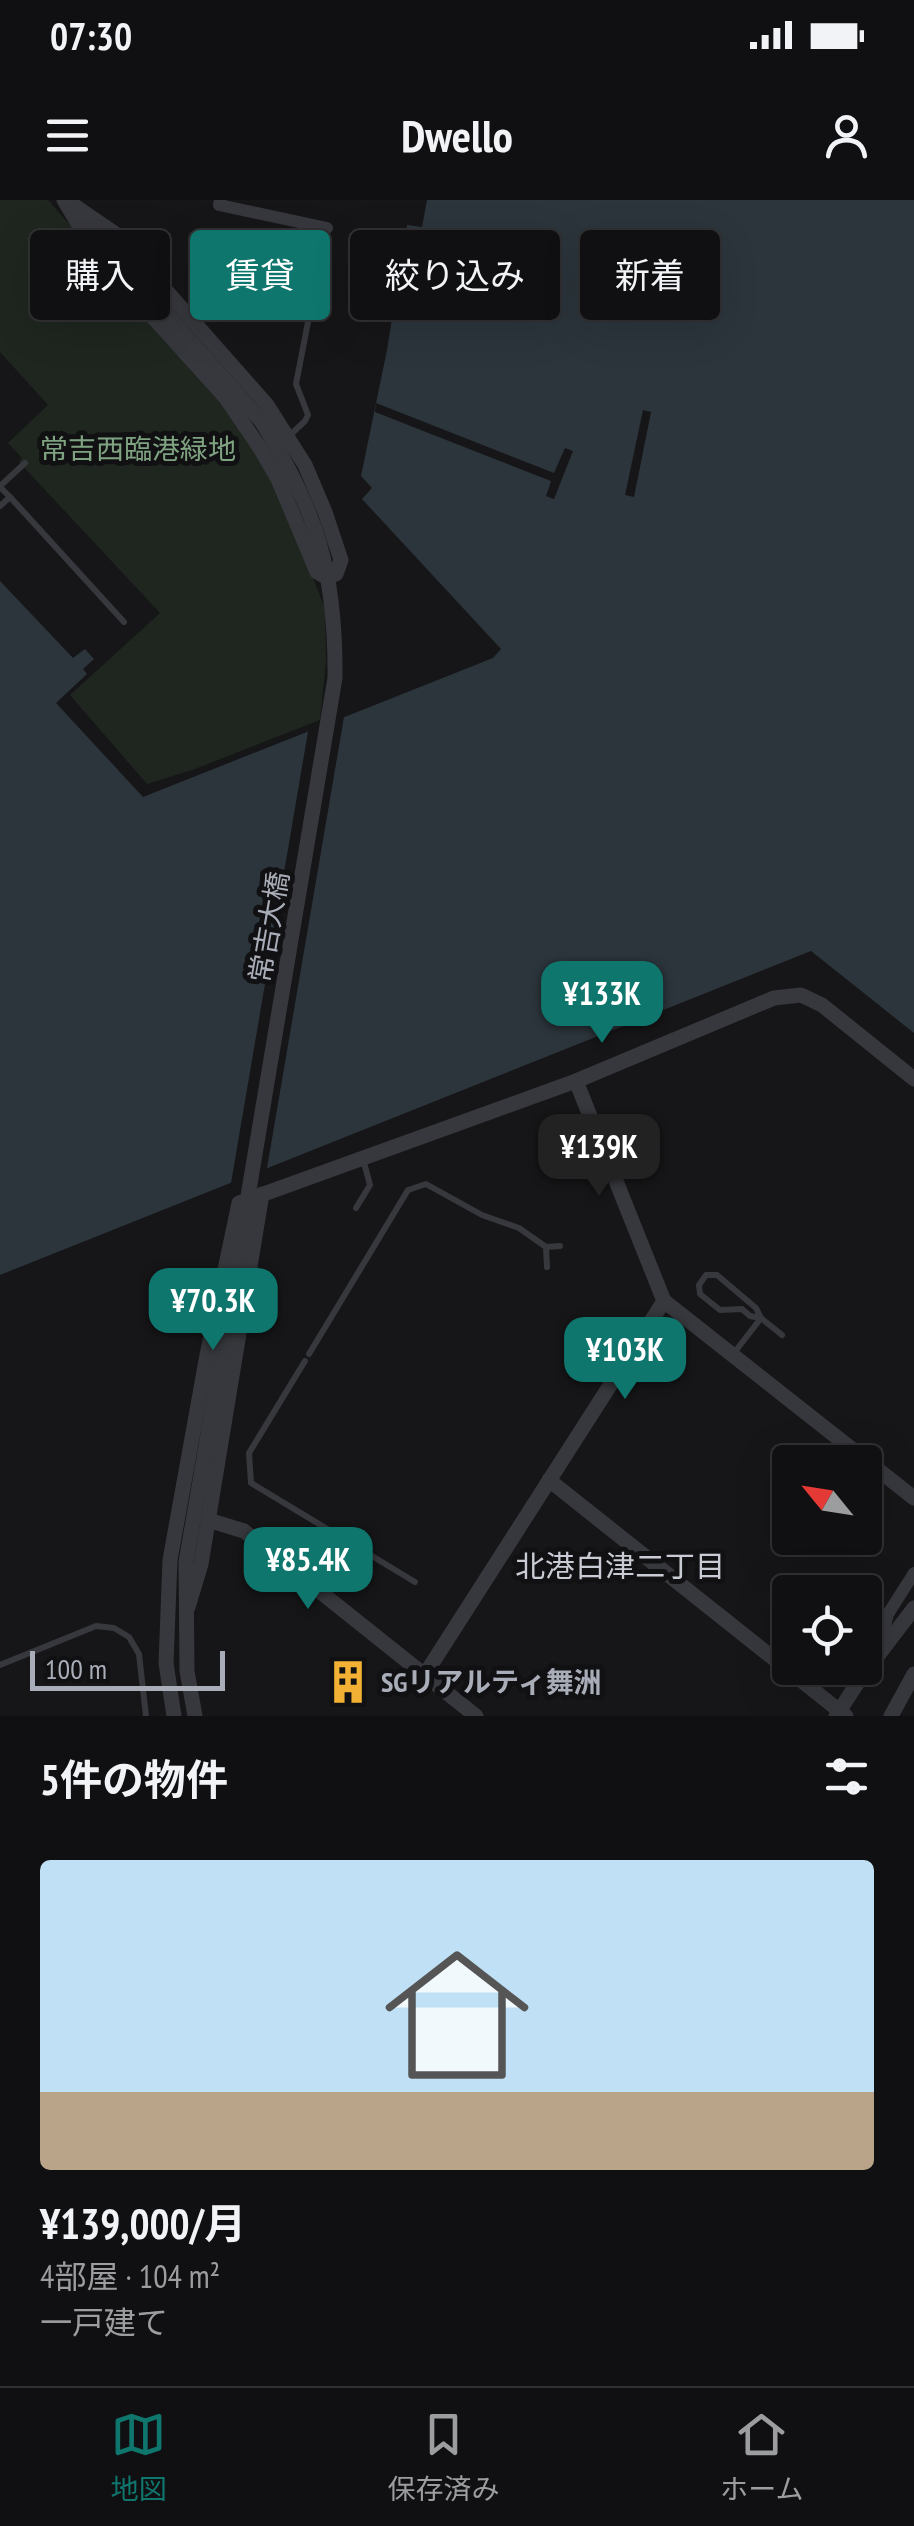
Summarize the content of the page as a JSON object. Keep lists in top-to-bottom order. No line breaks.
{"streets":{"street":["常吉大橋"]},"districts":["北港白津二丁目"],"parks":["常吉西臨港緑地"],"places":{"building":["SGリアルティ舞洲"]},"scale_bar":"100 m","north":"top left","page":{"status":"07:30","header":"Dwello","chip":["購入","賃貸","絞り込み","新着"],"price":["¥133K","¥139K","¥70.3K","¥103K","¥85.4K"],"scale":"100 m","heading":"5件の物件","list":[{"name":"¥139,000/月","note":"4部屋 · 104 m² · 一戸建て"}],"tabs":["地図","保存済み","ホーム"]}}
